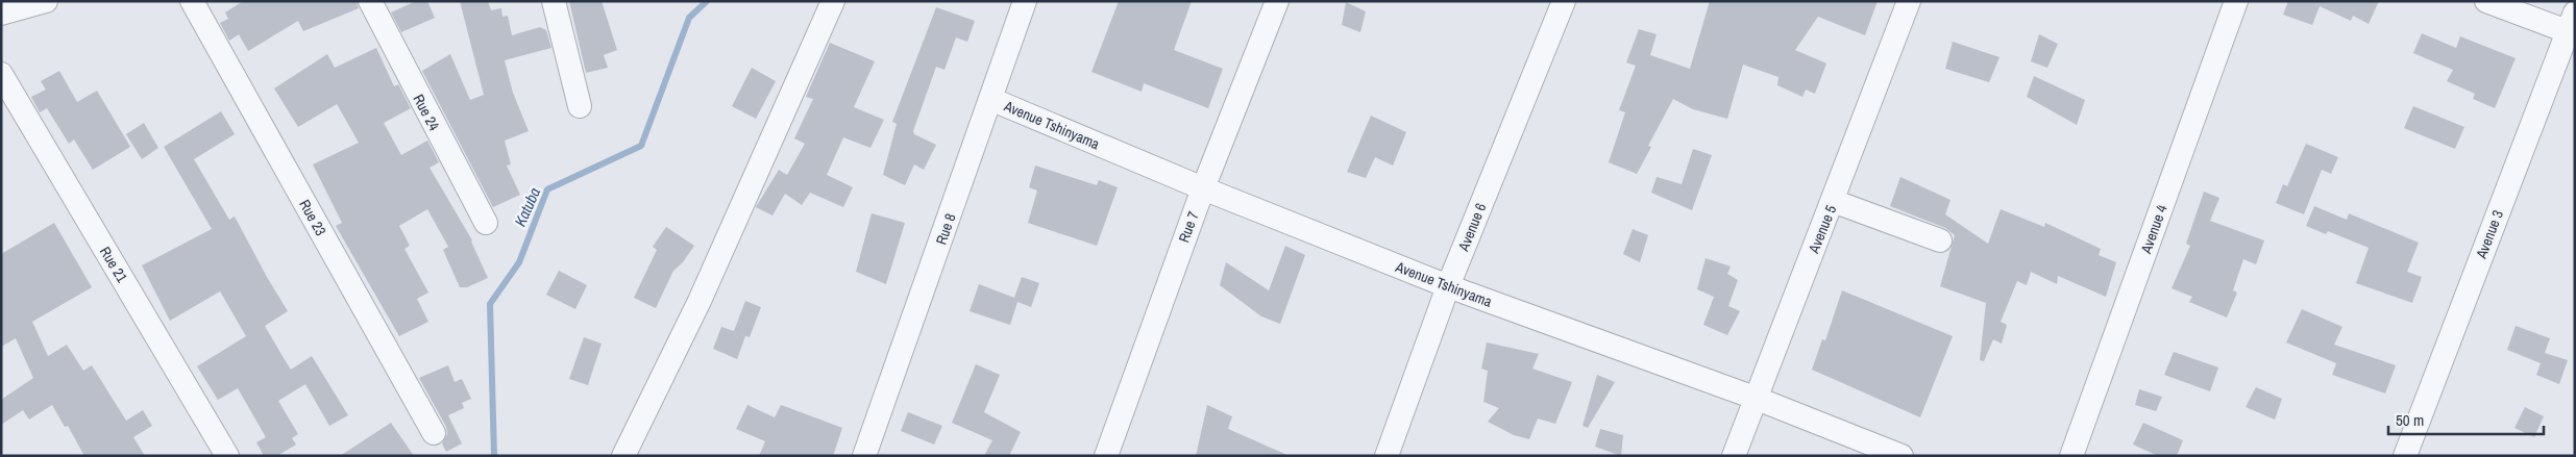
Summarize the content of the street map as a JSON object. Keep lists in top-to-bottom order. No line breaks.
{"streets":{"street":["Rue 24","Avenue Tshinyama","Rue 23","Rue 7","Avenue 6","Rue 8","Avenue 5","Avenue 4","Avenue 3","Rue 21"]},"crossings":[["Avenue Tshinyama","Rue 7"],["Avenue Tshinyama","Avenue 6"],["Avenue Tshinyama","Rue 8"],["Avenue Tshinyama","Avenue 5"]],"water":["Katuba"],"scale_bar":"50 m"}
